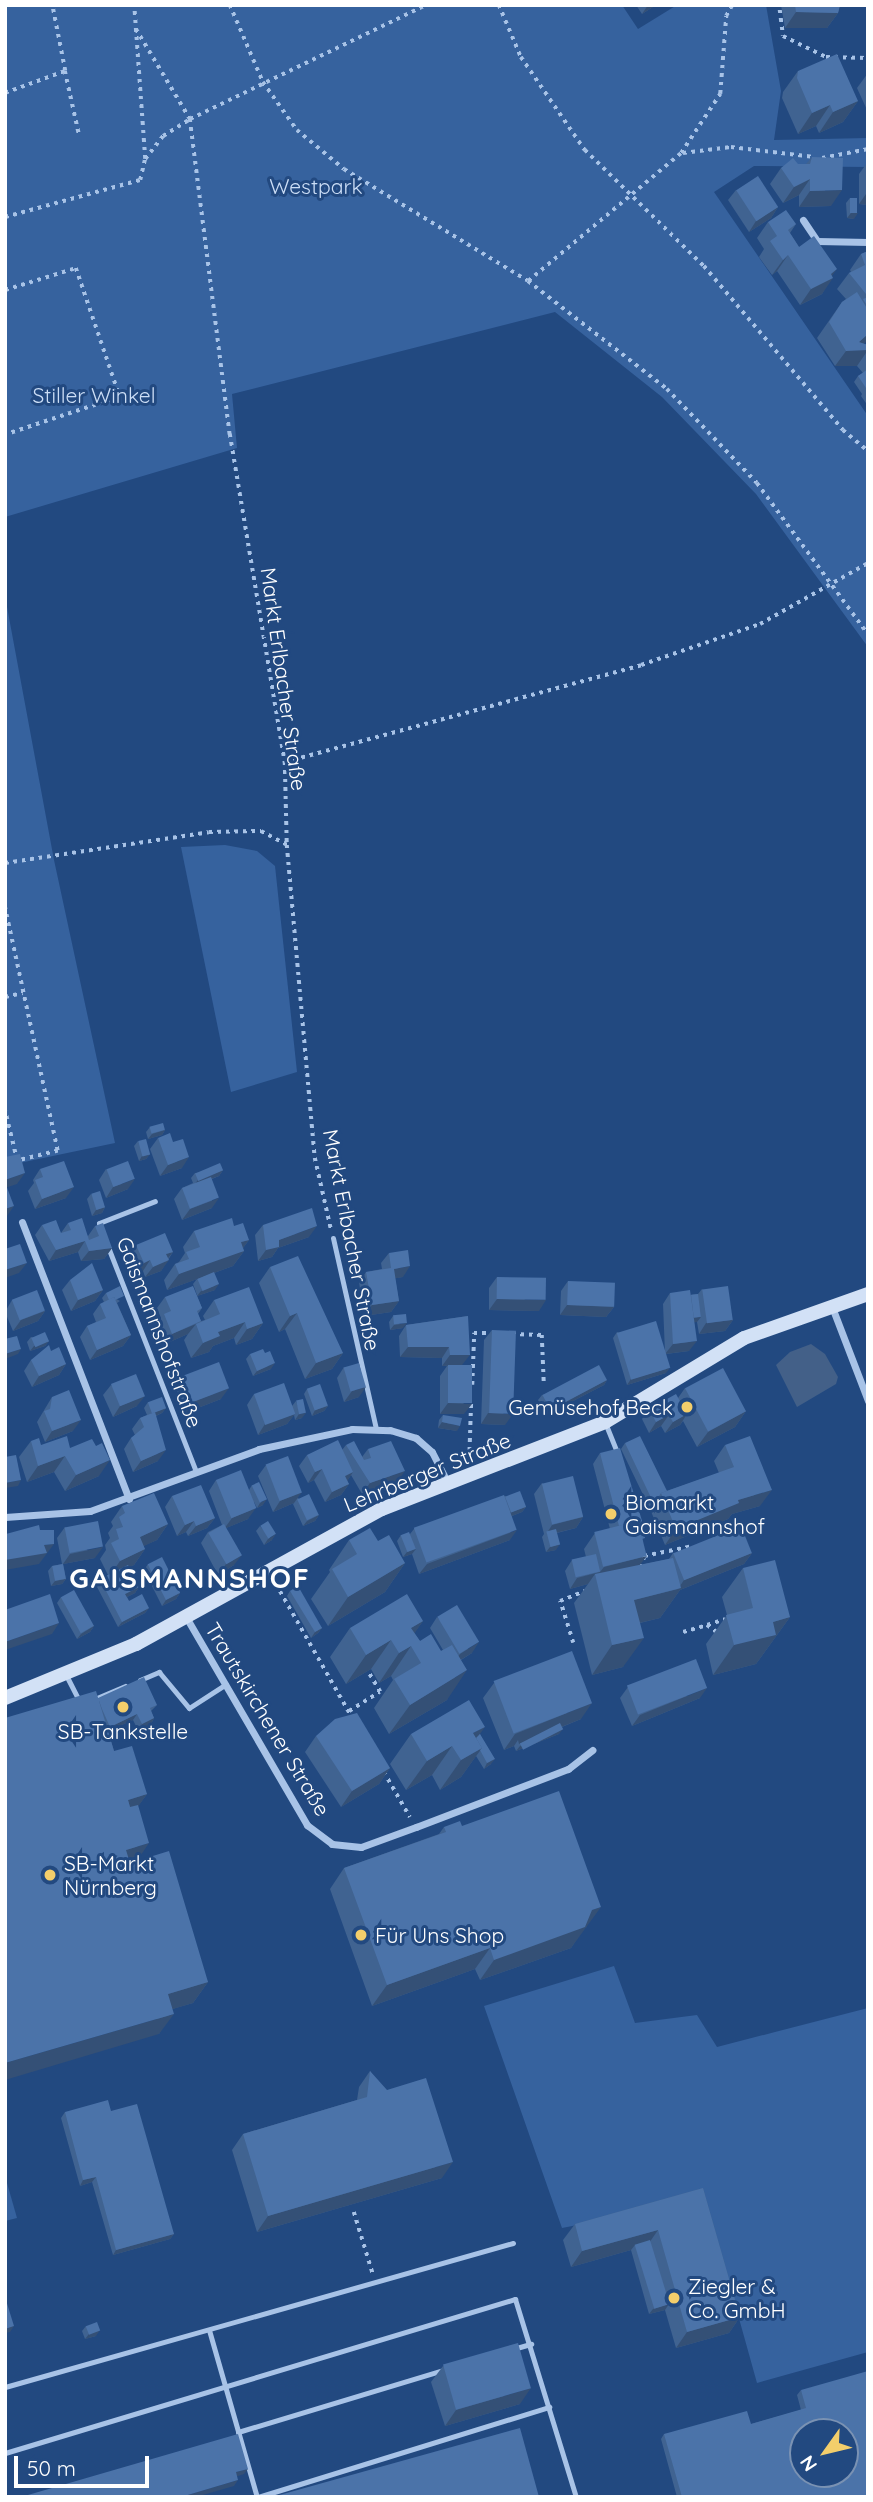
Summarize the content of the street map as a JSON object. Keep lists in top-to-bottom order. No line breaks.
{"streets":{"street":["Lehrberger Straße","Trautskirchener Straße"],"lane":["Markt Erlbacher Straße","Gaismannshofstraße"]},"crossings":[["Lehrberger Straße","Trautskirchener Straße"]],"districts":["GAISMANNSHOF"],"parks":["Westpark","Stiller Winkel"],"places":["Gemüsehof Beck","Biomarkt Gaismannshof","SB-Tankstelle","SB-Markt Nürnberg","Für Uns Shop","Ziegler & Co. GmbH"],"scale_bar":"50 m","north":"bottom left"}
